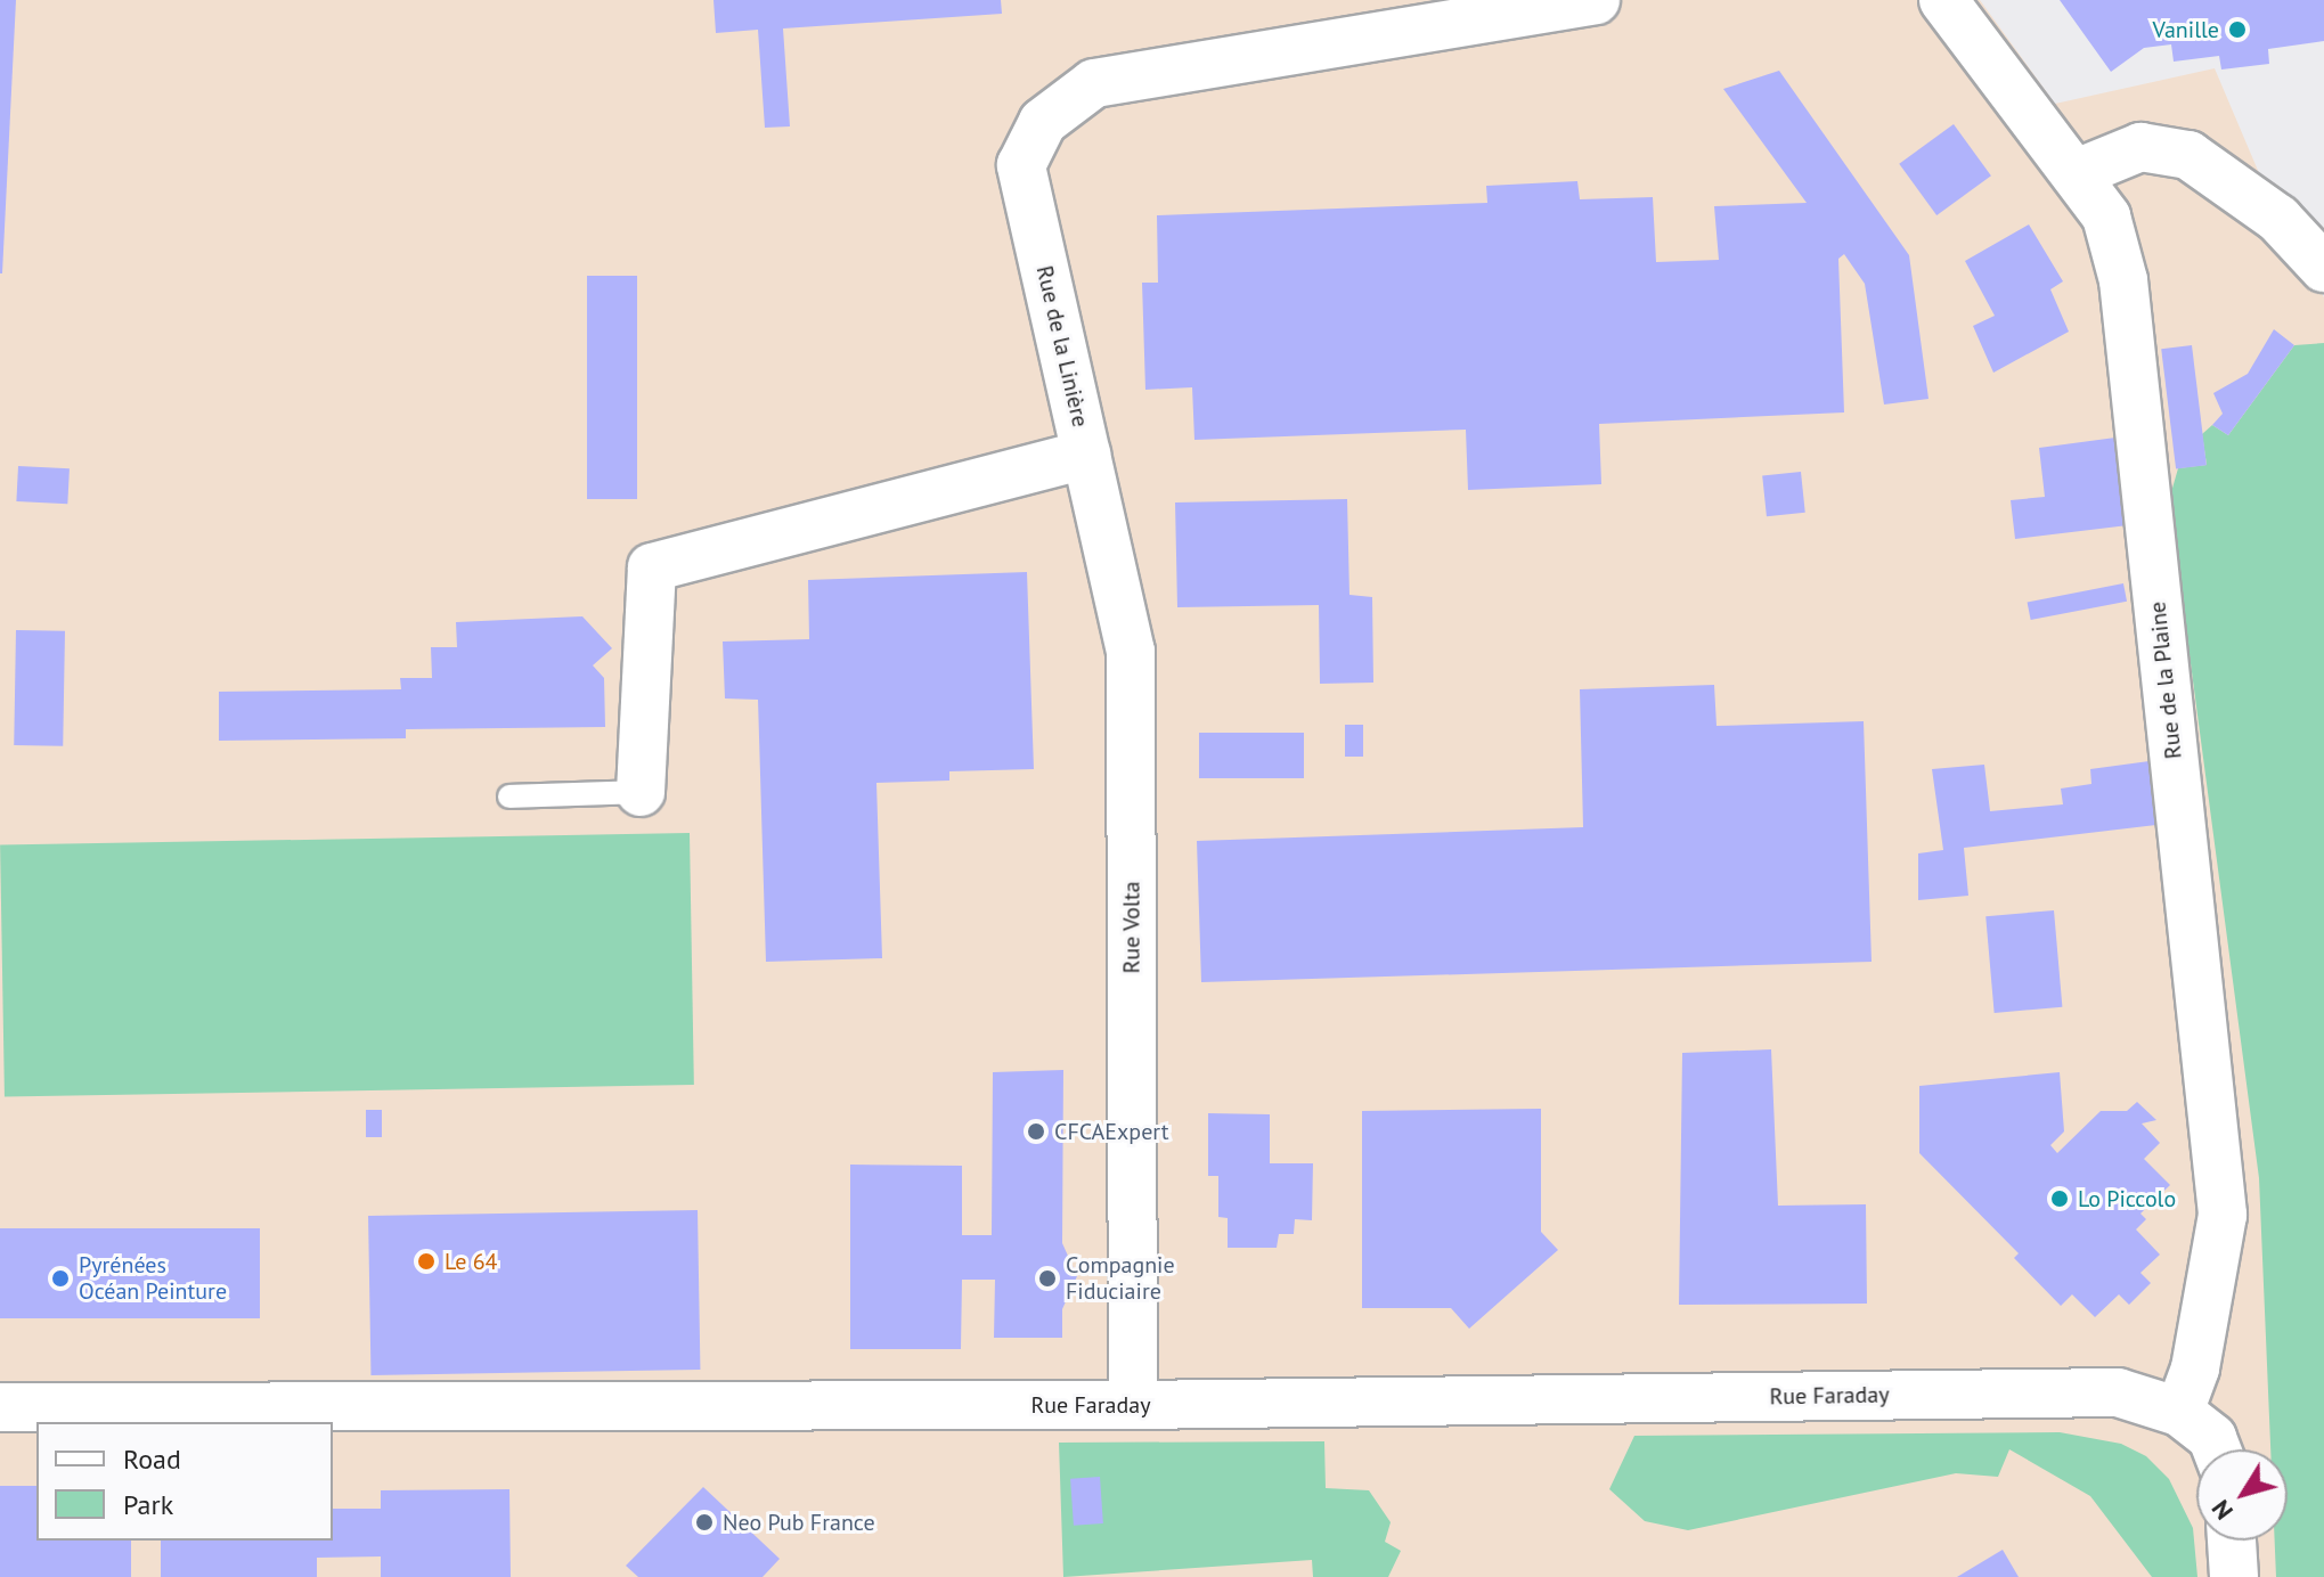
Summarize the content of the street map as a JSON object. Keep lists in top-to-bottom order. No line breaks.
{"streets":{"street":["Rue de la Linière","Rue de la Plaine","Rue Volta","Rue Faraday"]},"crossings":[["Rue de la Linière","Rue Volta"],["Rue de la Plaine","Rue Faraday"],["Rue Volta","Rue Faraday"]],"places":["Vanille","CFCAExpert","Lo Piccolo","Le 64","Pyrénées Océan Peinture","Compagnie Fiduciaire","Neo Pub France"],"legend":["Road","Park"],"north":"bottom left"}
